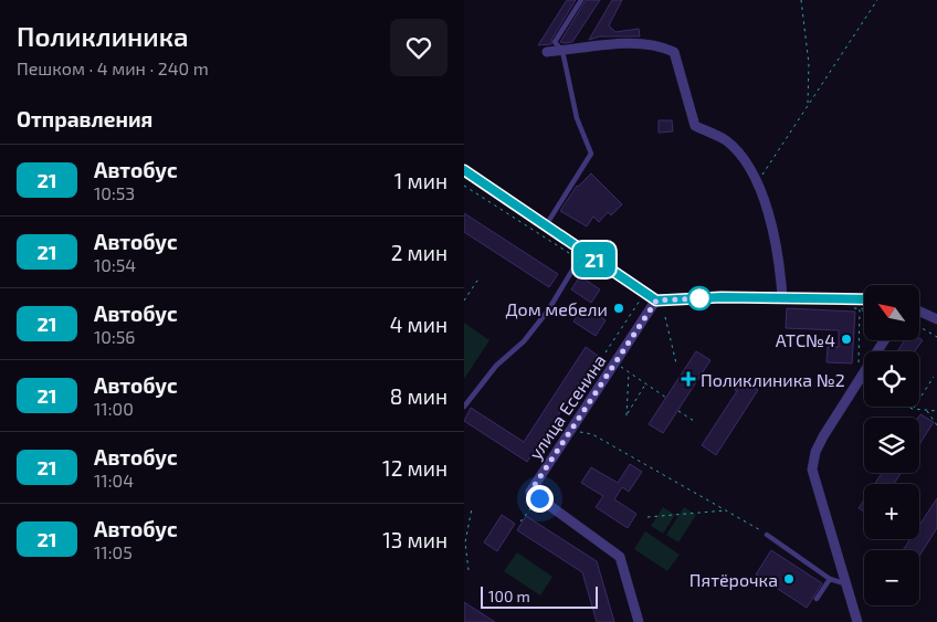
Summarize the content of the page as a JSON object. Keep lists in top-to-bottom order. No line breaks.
{"streets":{"street":["улица Есенина"]},"places":{"other":["Дом мебели","АТС№4","Пятёрочка"],"health":["Поликлиника №2"]},"lines":["bus line 21"],"scale_bar":"100 m","north":"top left","page":{"heading":[["Поликлиника","Пешком · 4 мин · 240 m"],"Отправления"],"on_map":"21","list":[{"mark":"21","name":"Автобус","note":"10:53","value":"1 мин"},{"mark":"21","name":"Автобус","note":"10:54","value":"2 мин"},{"mark":"21","name":"Автобус","note":"10:56","value":"4 мин"},{"mark":"21","name":"Автобус","note":"11:00","value":"8 мин"},{"mark":"21","name":"Автобус","note":"11:04","value":"12 мин"},{"mark":"21","name":"Автобус","note":"11:05","value":"13 мин"}],"map_buttons":["+","−"],"scale":"100 m"}}
